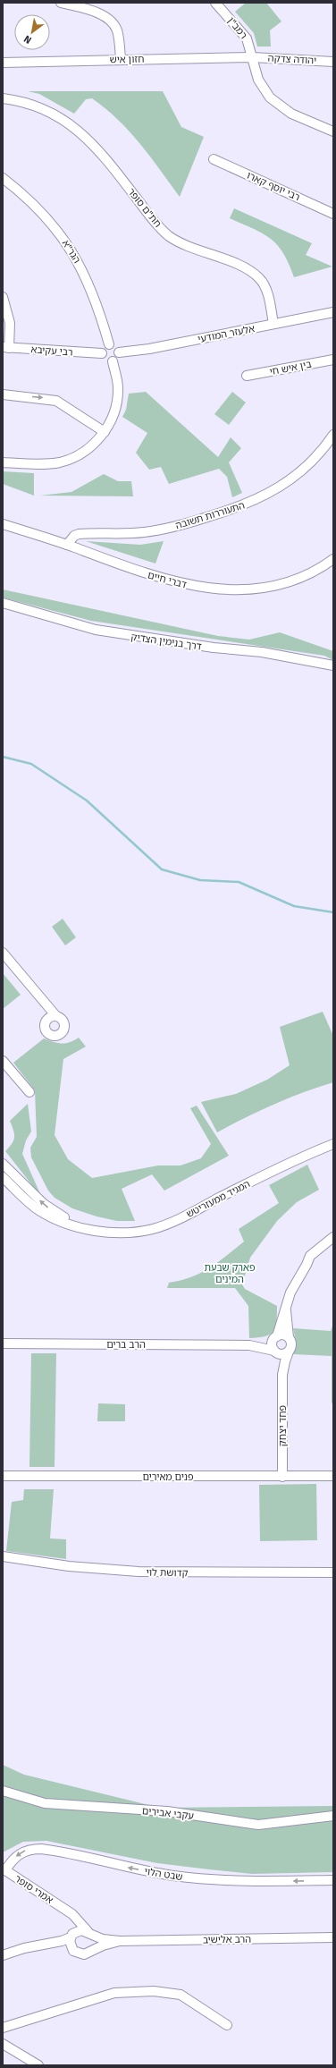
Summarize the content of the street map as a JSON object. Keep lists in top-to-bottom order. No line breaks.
{"streets":{"street":["רמב\"ן","חזון איש","יהודה צדקה","רבי יוסף קארו","חת\"ם סופר","הגר\"א","אלעזר המודעי","רבי עקיבא","בין איש חי","התעוררות תשובה","דברי חיים","דרך בנימין הצדיק","המגיד ממעזריטש","הרב ברים","פחד יצחק","פנים מאירים","קדושת לוי","עקבי אבירים","שבט הלוי","אמרי סופר","הרב אלישיב"]},"crossings":[["רמב\"ן","חזון איש"],["רמב\"ן","יהודה צדקה"],["חזון איש","יהודה צדקה"],["חת\"ם סופר","אלעזר המודעי"],["הגר\"א","אלעזר המודעי"],["הגר\"א","רבי עקיבא"],["אלעזר המודעי","רבי עקיבא"],["התעוררות תשובה","דברי חיים"],["הרב ברים","פחד יצחק"],["פחד יצחק","פנים מאירים"],["שבט הלוי","אמרי סופר"]],"one_way":["שבט הלוי"],"parks":["פארק שבעת המינים"],"north":"bottom left"}
